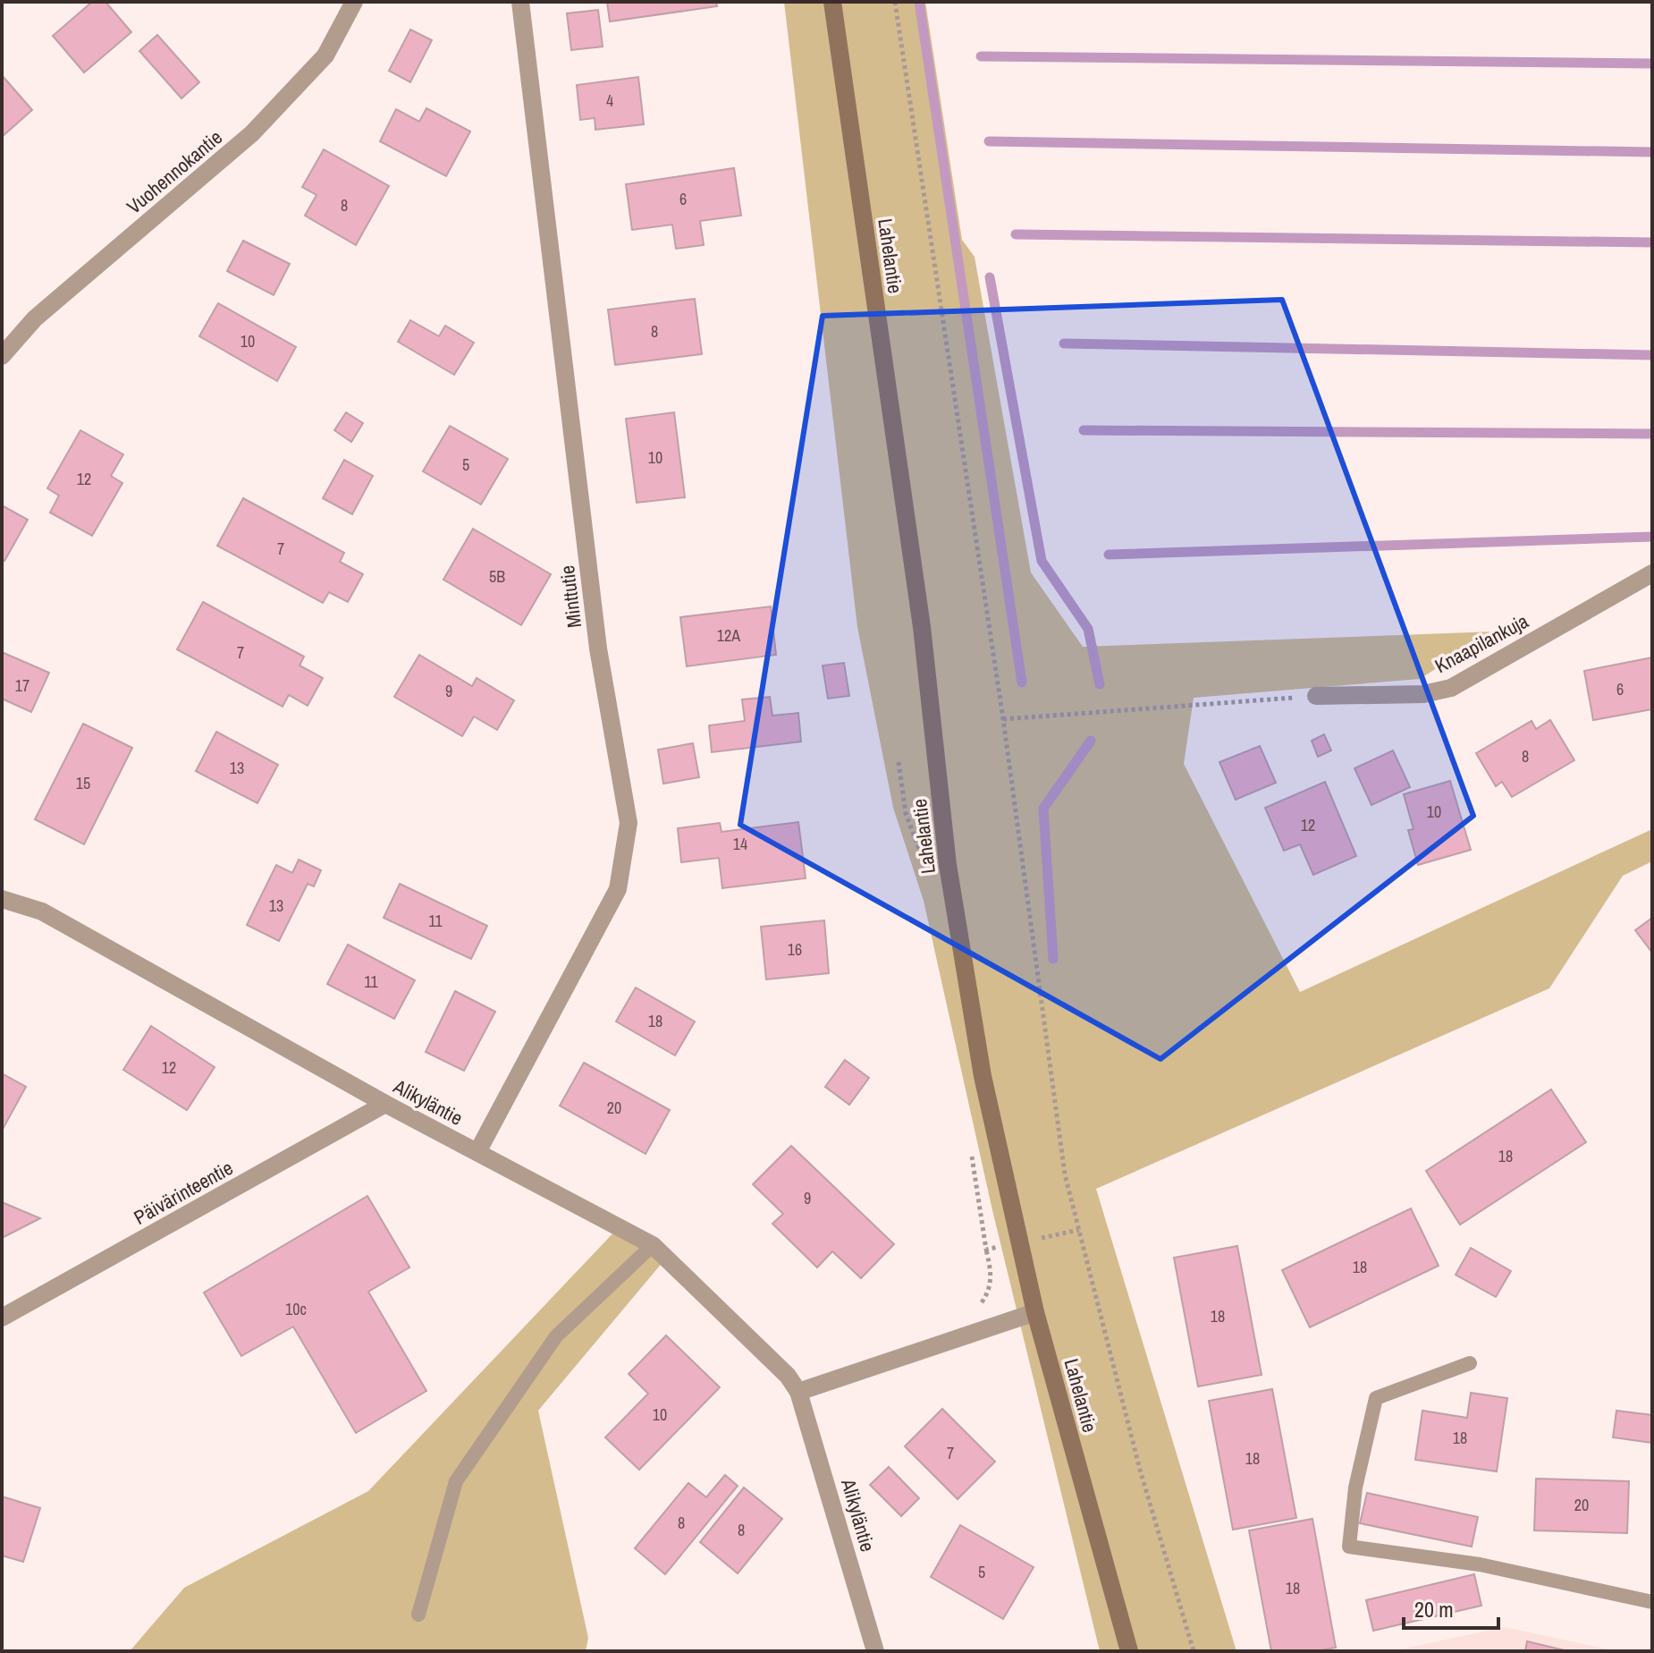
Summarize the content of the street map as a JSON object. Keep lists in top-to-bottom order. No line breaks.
{"streets":{"main road":["Lahelantie"],"street":["Vuohennokantie","Minttutie","Knaapilankuja","Alikyläntie","Päivärinteentie"]},"crossings":[["Minttutie","Alikyläntie"],["Alikyläntie","Päivärinteentie"]],"house_numbers":["4","6","8","8","10","10","5","12","7","5B","12A","7","17","6","9","8","13","15","10","12","14","13","11","16","11","18","12","20","18","9","18","10c","18","10","18","7","18","20","8","8","5","18"],"scale_bar":"20 m"}
